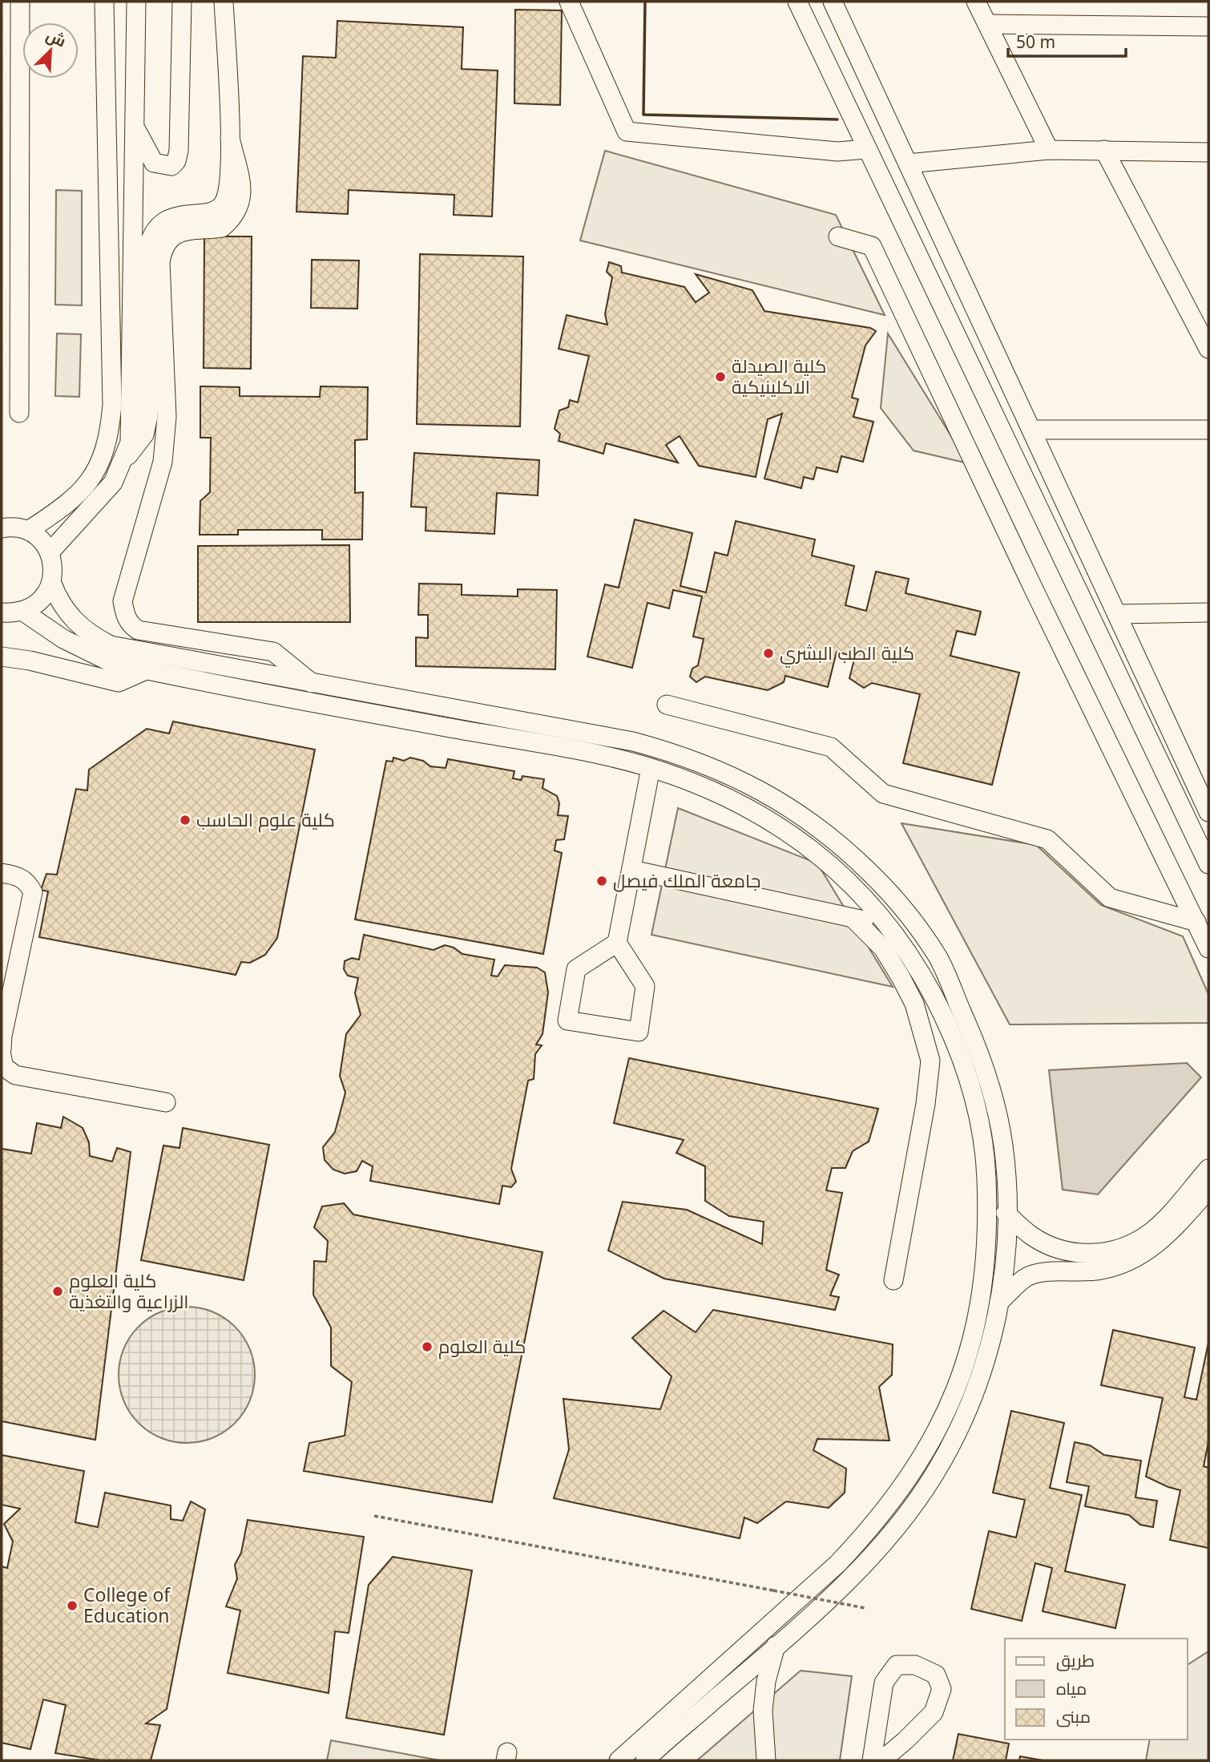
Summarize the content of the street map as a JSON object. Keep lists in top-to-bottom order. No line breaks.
{"places":["كلية الصيدلة الاكلينيكية","كلية الطب البشري","كلية علوم الحاسب","جامعة الملك فيصل","كلية العلوم الزراعية والتغذية","كلية العلوم","College of Education"],"legend":["طريق","مياه","مبنى"],"scale_bar":"50 m","north":"top right"}
